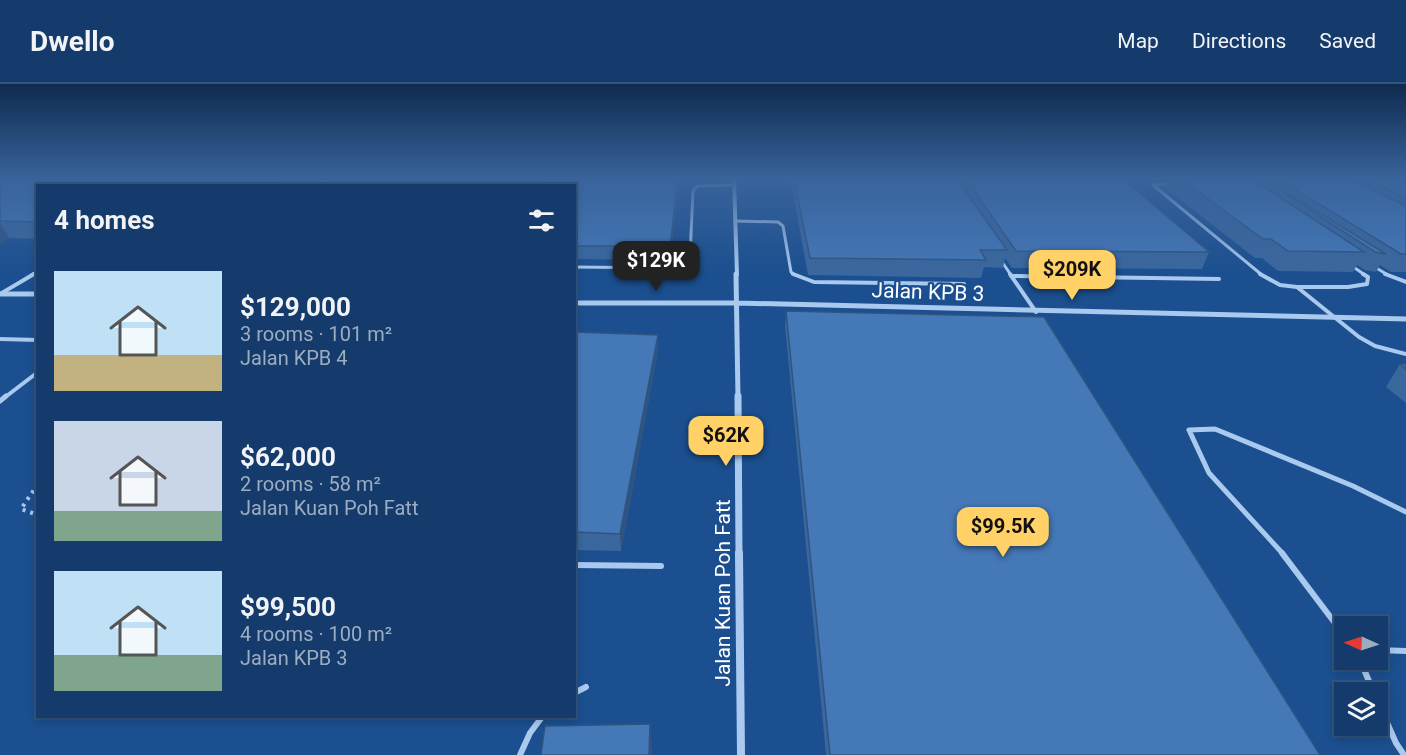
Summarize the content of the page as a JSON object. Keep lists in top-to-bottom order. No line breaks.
{"streets":{"street":["Jalan KPB 3","Jalan Kuan Poh Fatt"]},"crossings":[["Jalan KPB 3","Jalan Kuan Poh Fatt"]],"north":"left","page":{"header":"Dwello","nav":["Map","Directions","Saved"],"heading":"4 homes","price":["$129K","$209K","$62K","$99.5K"],"list":[{"name":"$129,000","note":"3 rooms · 101 m² · Jalan KPB 4"},{"name":"$62,000","note":"2 rooms · 58 m² · Jalan Kuan Poh Fatt"},{"name":"$99,500","note":"4 rooms · 100 m² · Jalan KPB 3"}]}}
